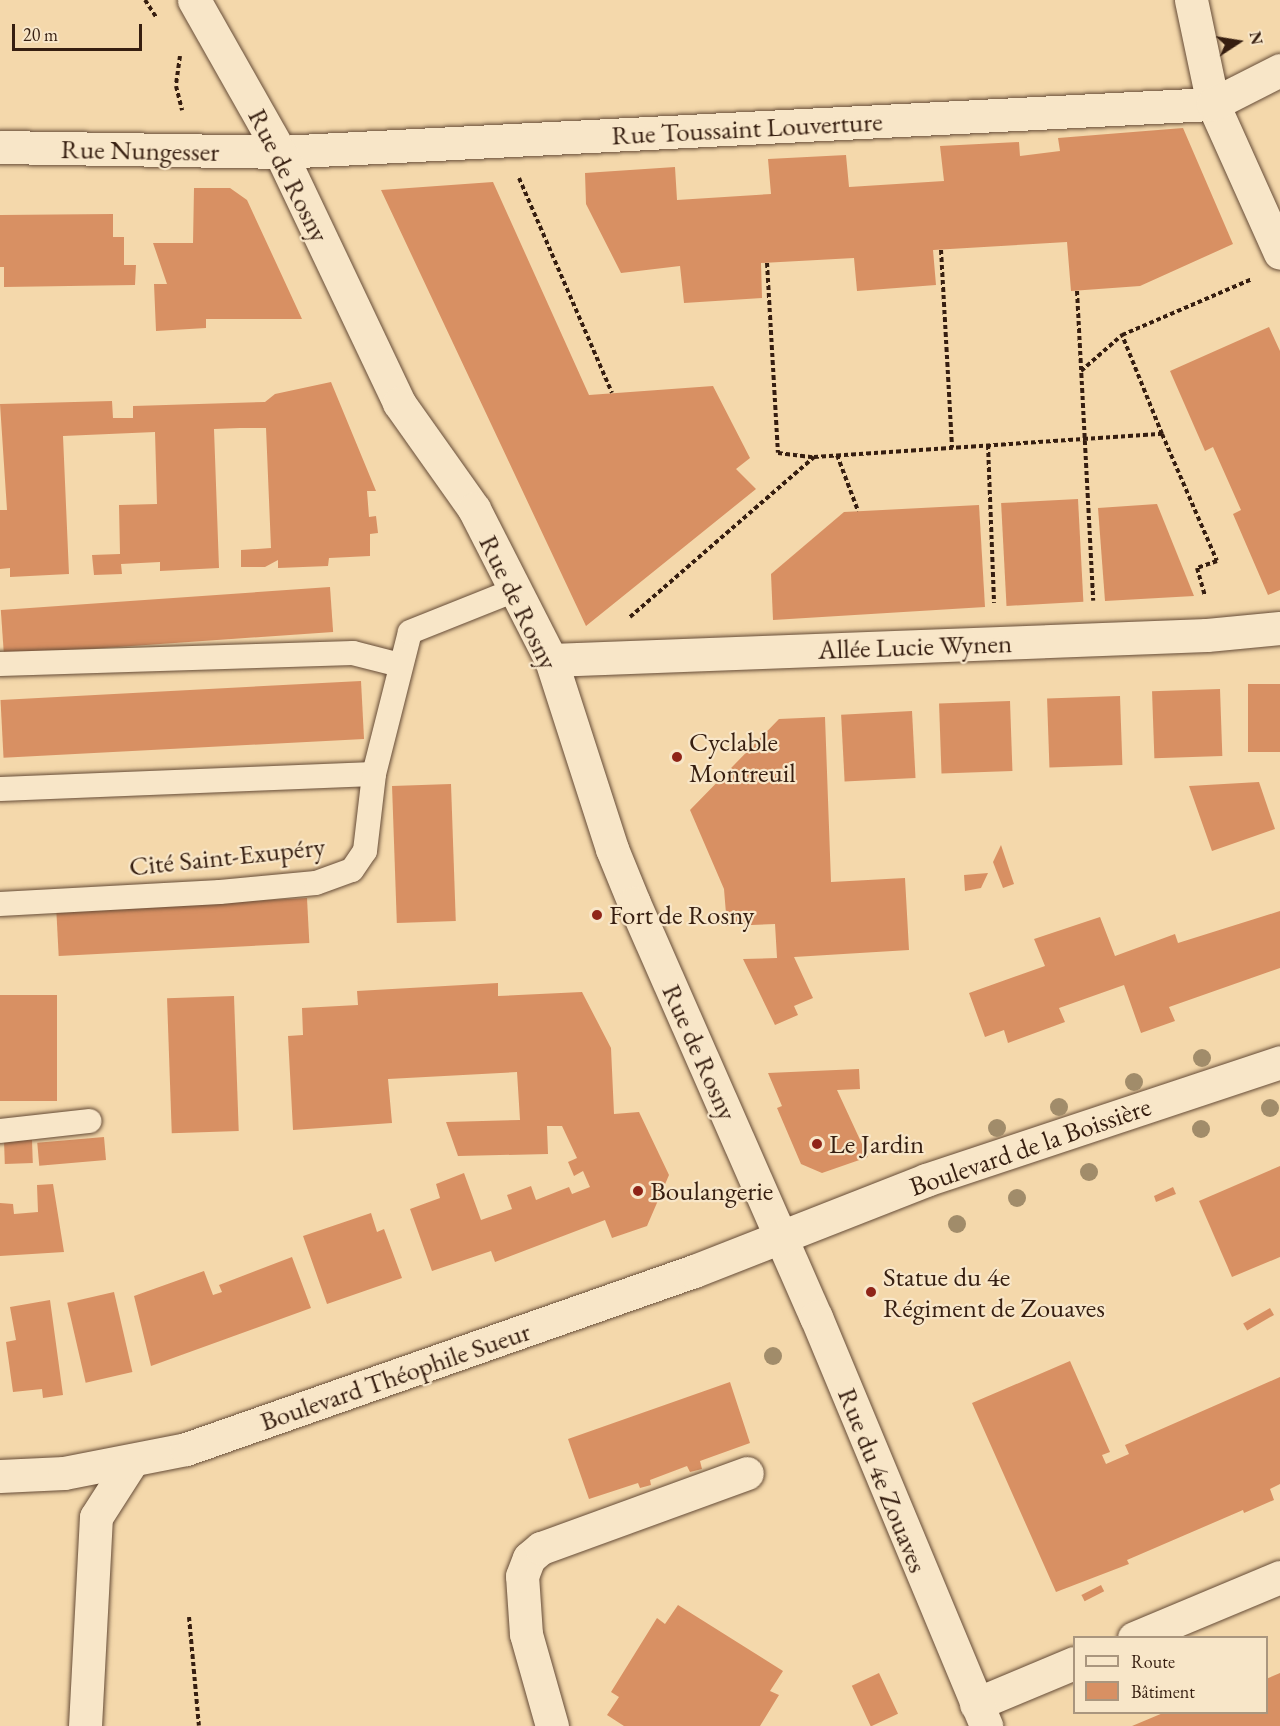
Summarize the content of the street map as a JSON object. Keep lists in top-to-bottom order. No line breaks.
{"streets":{"street":["Rue Toussaint Louverture","Rue Nungesser","Rue de Rosny","Allée Lucie Wynen","Boulevard de la Boissière","Boulevard Théophile Sueur","Rue du 4e Zouaves"],"lane":["Cité Saint-Exupéry"]},"crossings":[["Rue Toussaint Louverture","Rue Nungesser"],["Rue Toussaint Louverture","Rue de Rosny"],["Rue Nungesser","Rue de Rosny"],["Rue de Rosny","Allée Lucie Wynen"],["Rue de Rosny","Cité Saint-Exupéry"],["Rue de Rosny","Boulevard de la Boissière"],["Rue de Rosny","Boulevard Théophile Sueur"],["Rue de Rosny","Rue du 4e Zouaves"],["Boulevard de la Boissière","Boulevard Théophile Sueur"],["Boulevard de la Boissière","Rue du 4e Zouaves"],["Boulevard Théophile Sueur","Rue du 4e Zouaves"]],"places":["Cyclable Montreuil","Fort de Rosny","Le Jardin","Boulangerie","Statue du 4e Régiment de Zouaves"],"legend":["Route","Bâtiment"],"scale_bar":"20 m","north":"right"}
